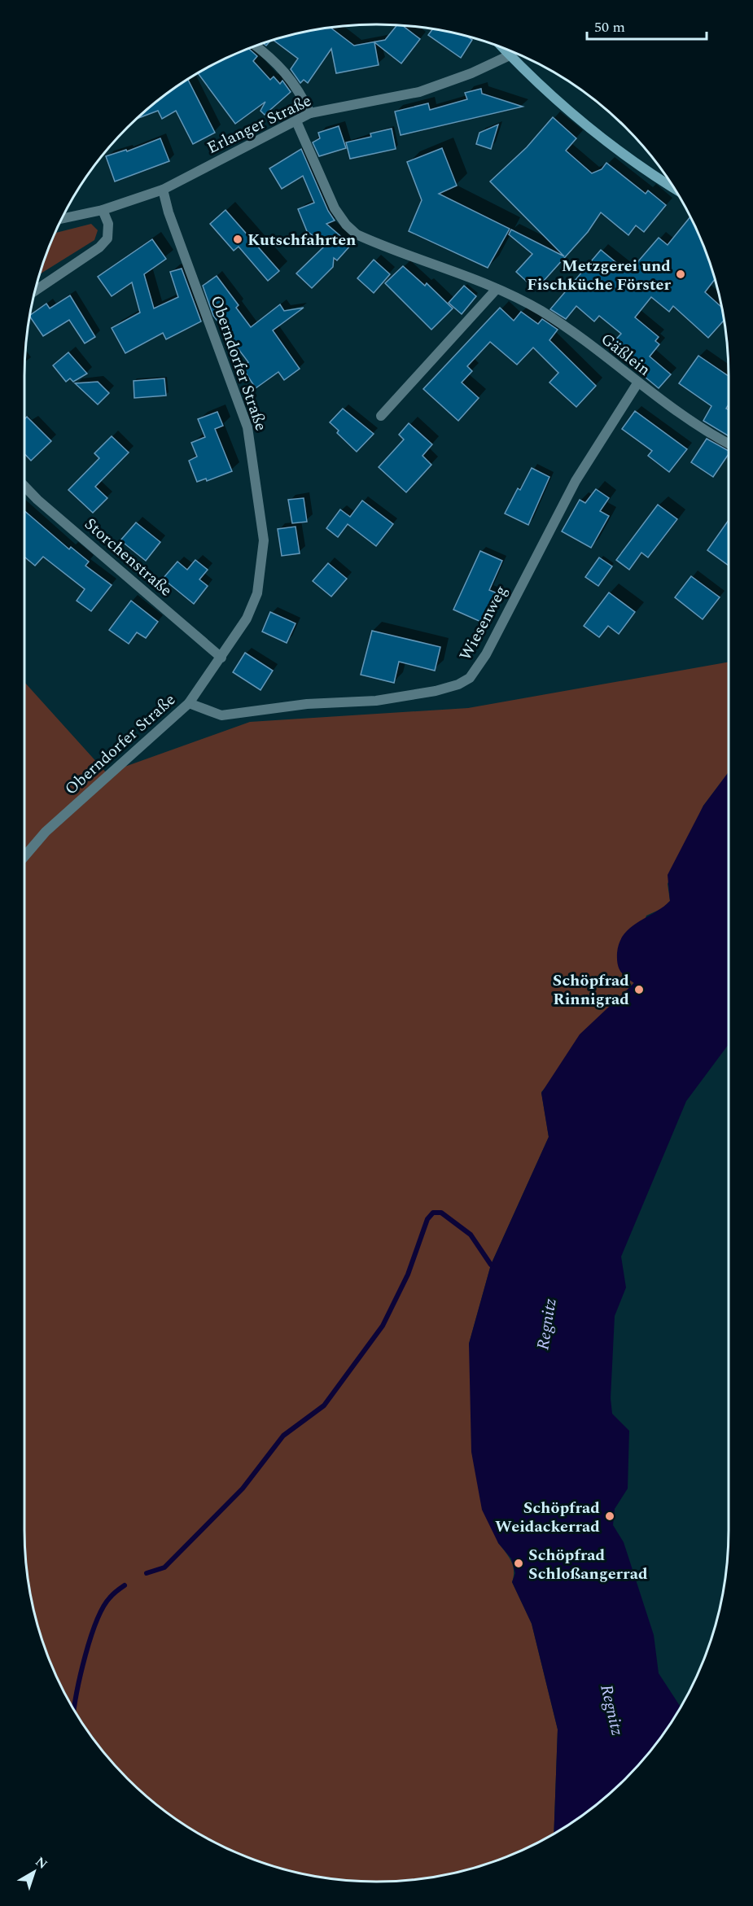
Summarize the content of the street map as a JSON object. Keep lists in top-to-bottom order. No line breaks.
{"streets":{"street":["Erlanger Straße","Gäßlein","Oberndorfer Straße","Storchenstraße","Wiesenweg"]},"crossings":[["Erlanger Straße","Gäßlein"],["Erlanger Straße","Oberndorfer Straße"],["Gäßlein","Wiesenweg"],["Oberndorfer Straße","Storchenstraße"],["Oberndorfer Straße","Wiesenweg"]],"water":["Regnitz"],"places":["Kutschfahrten","Metzgerei und Fischküche Förster","Schöpfrad Rinnigrad","Schöpfrad Weidackerrad","Schöpfrad Schloßangerrad"],"scale_bar":"50 m","north":"top right"}
